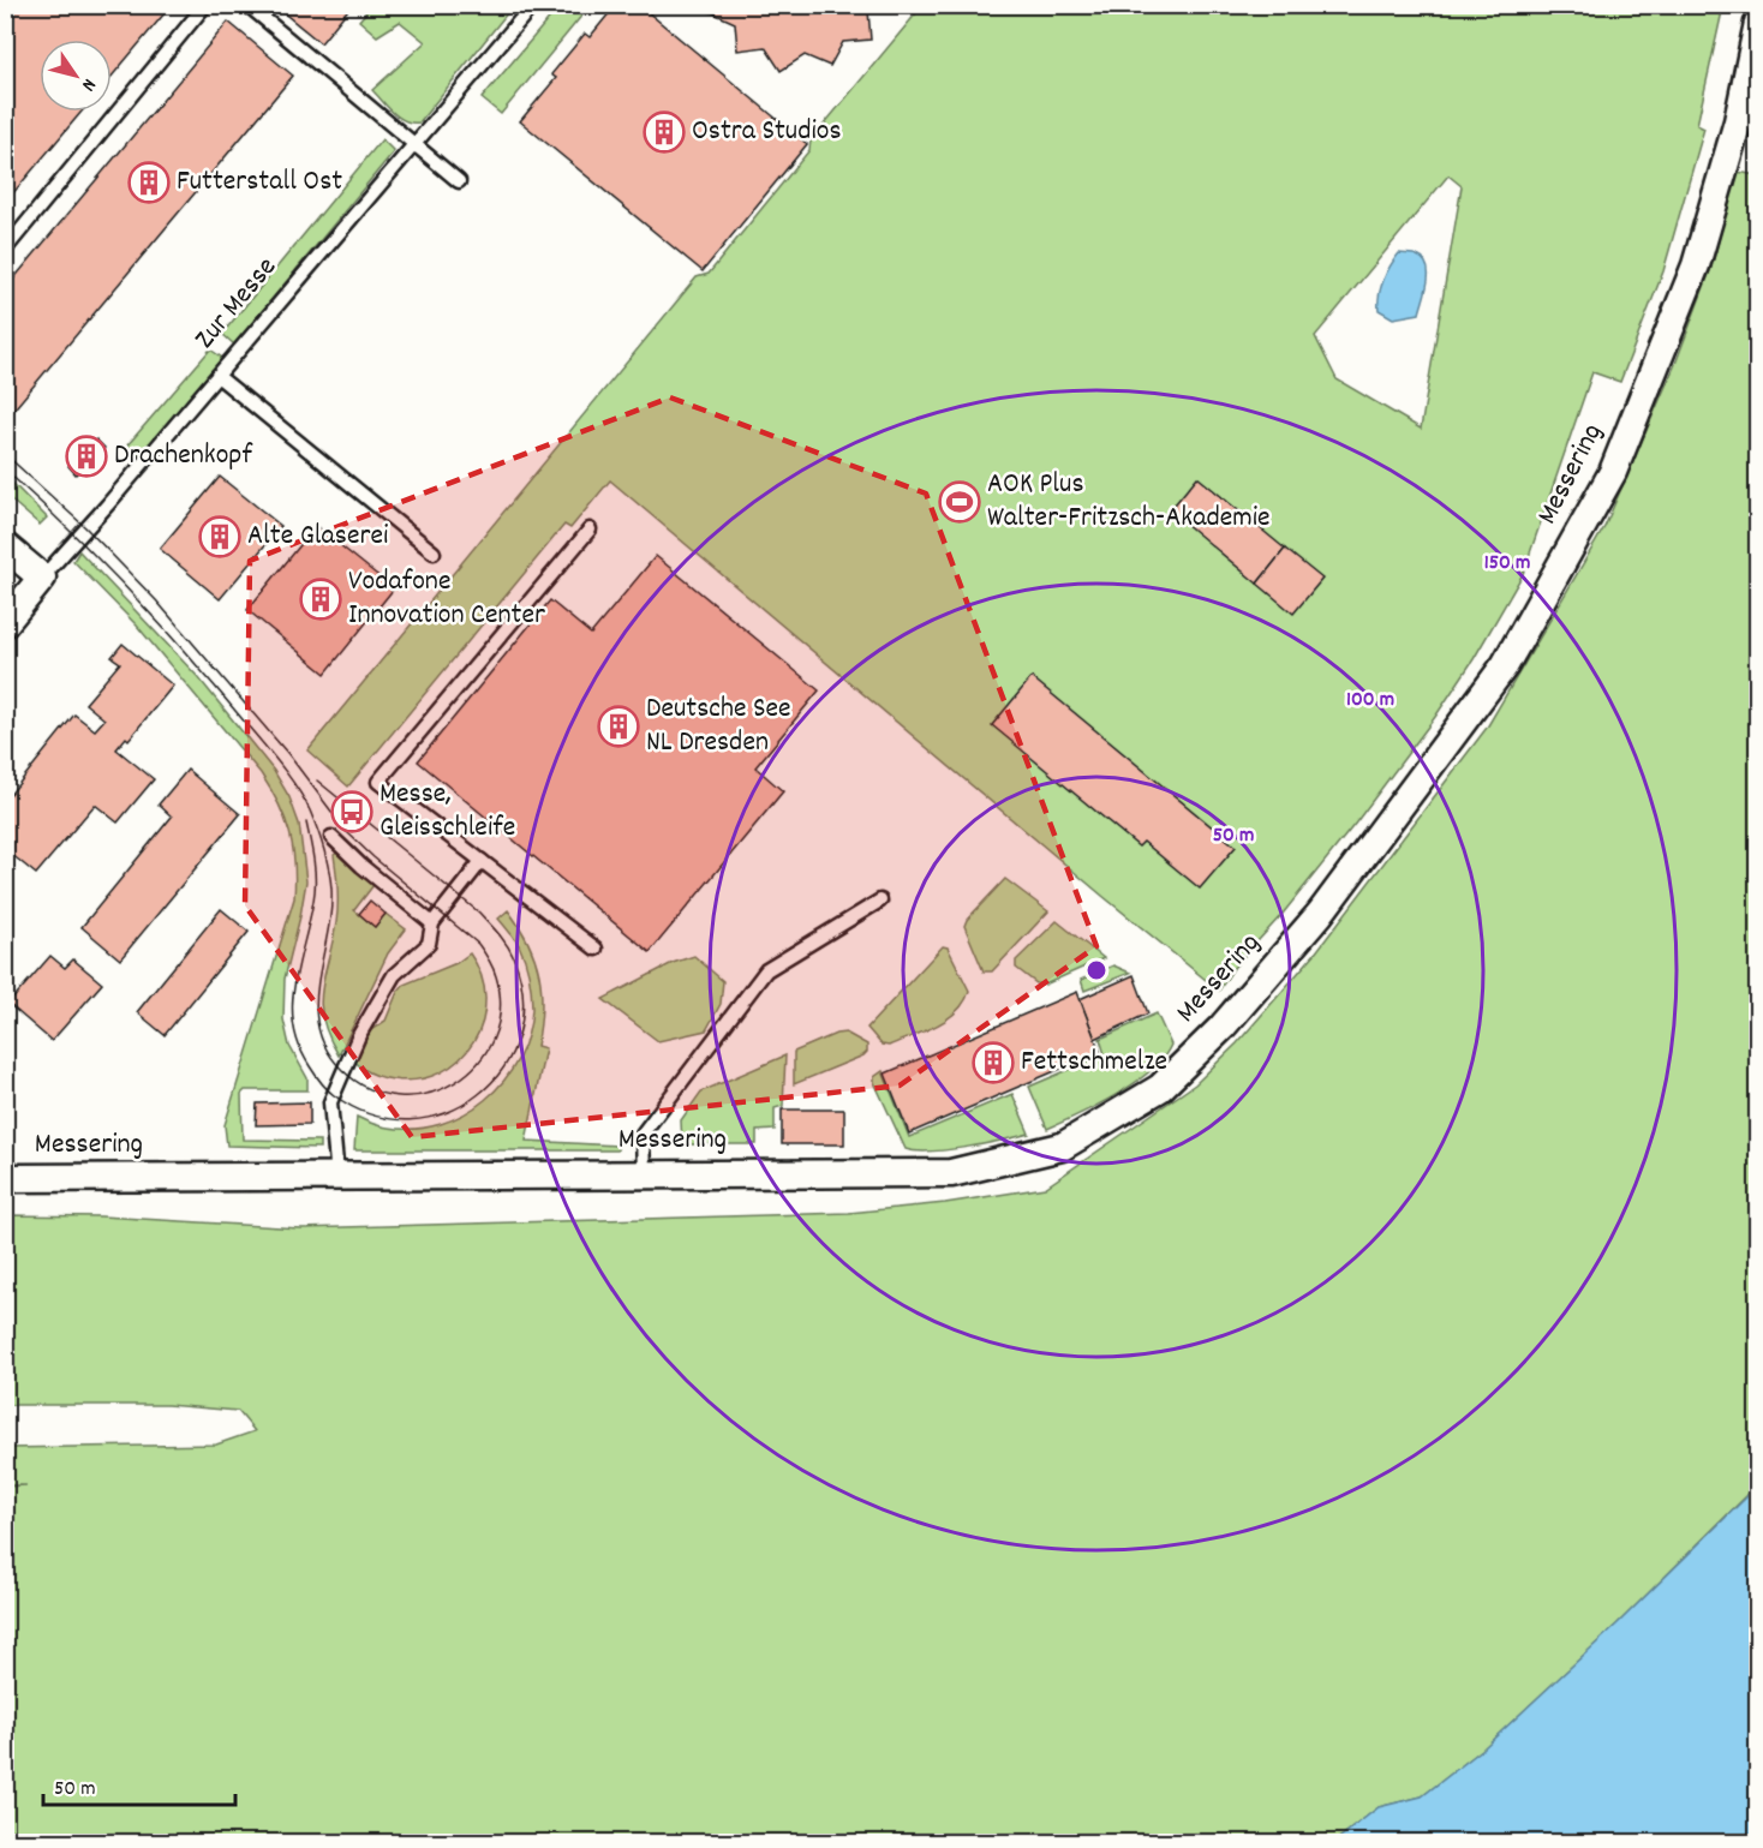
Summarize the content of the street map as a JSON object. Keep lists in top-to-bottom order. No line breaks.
{"streets":{"street":["Messering"],"lane":["Zur Messe"]},"places":{"building":["Ostra Studios","Futterstall Ost","Drachenkopf","Alte Glaserei","Vodafone Innovation Center","Deutsche See NL Dresden","Fettschmelze"],"sports":["AOK Plus Walter-Fritzsch-Akademie"],"bus stop":["Messe, Gleisschleife"]},"scale_bar":"50 m","north":"bottom right","rings":["150 m","100 m","50 m"]}
